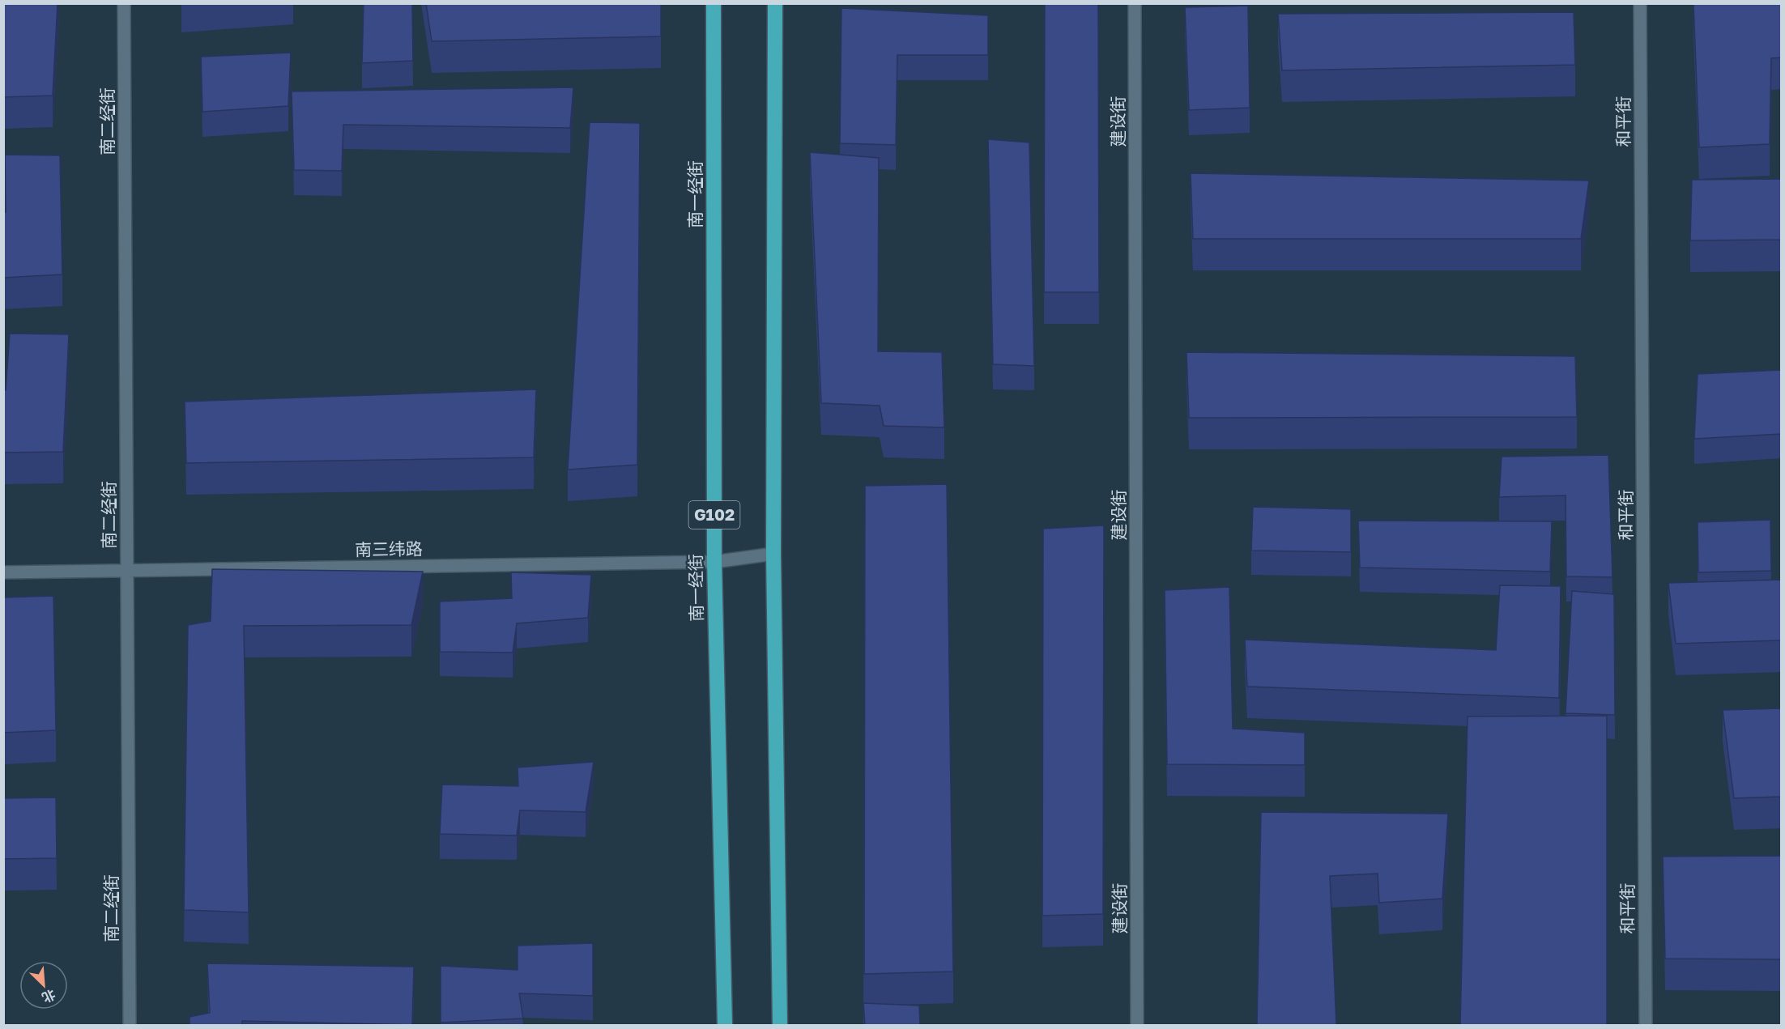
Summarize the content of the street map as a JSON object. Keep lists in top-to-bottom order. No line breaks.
{"streets":{"highway":["南一经街","G102"],"street":["南二经街","建设街","和平街","南三纬路"]},"crossings":[["南二经街","南三纬路"],["南一经街","南三纬路"]],"north":"bottom right"}
